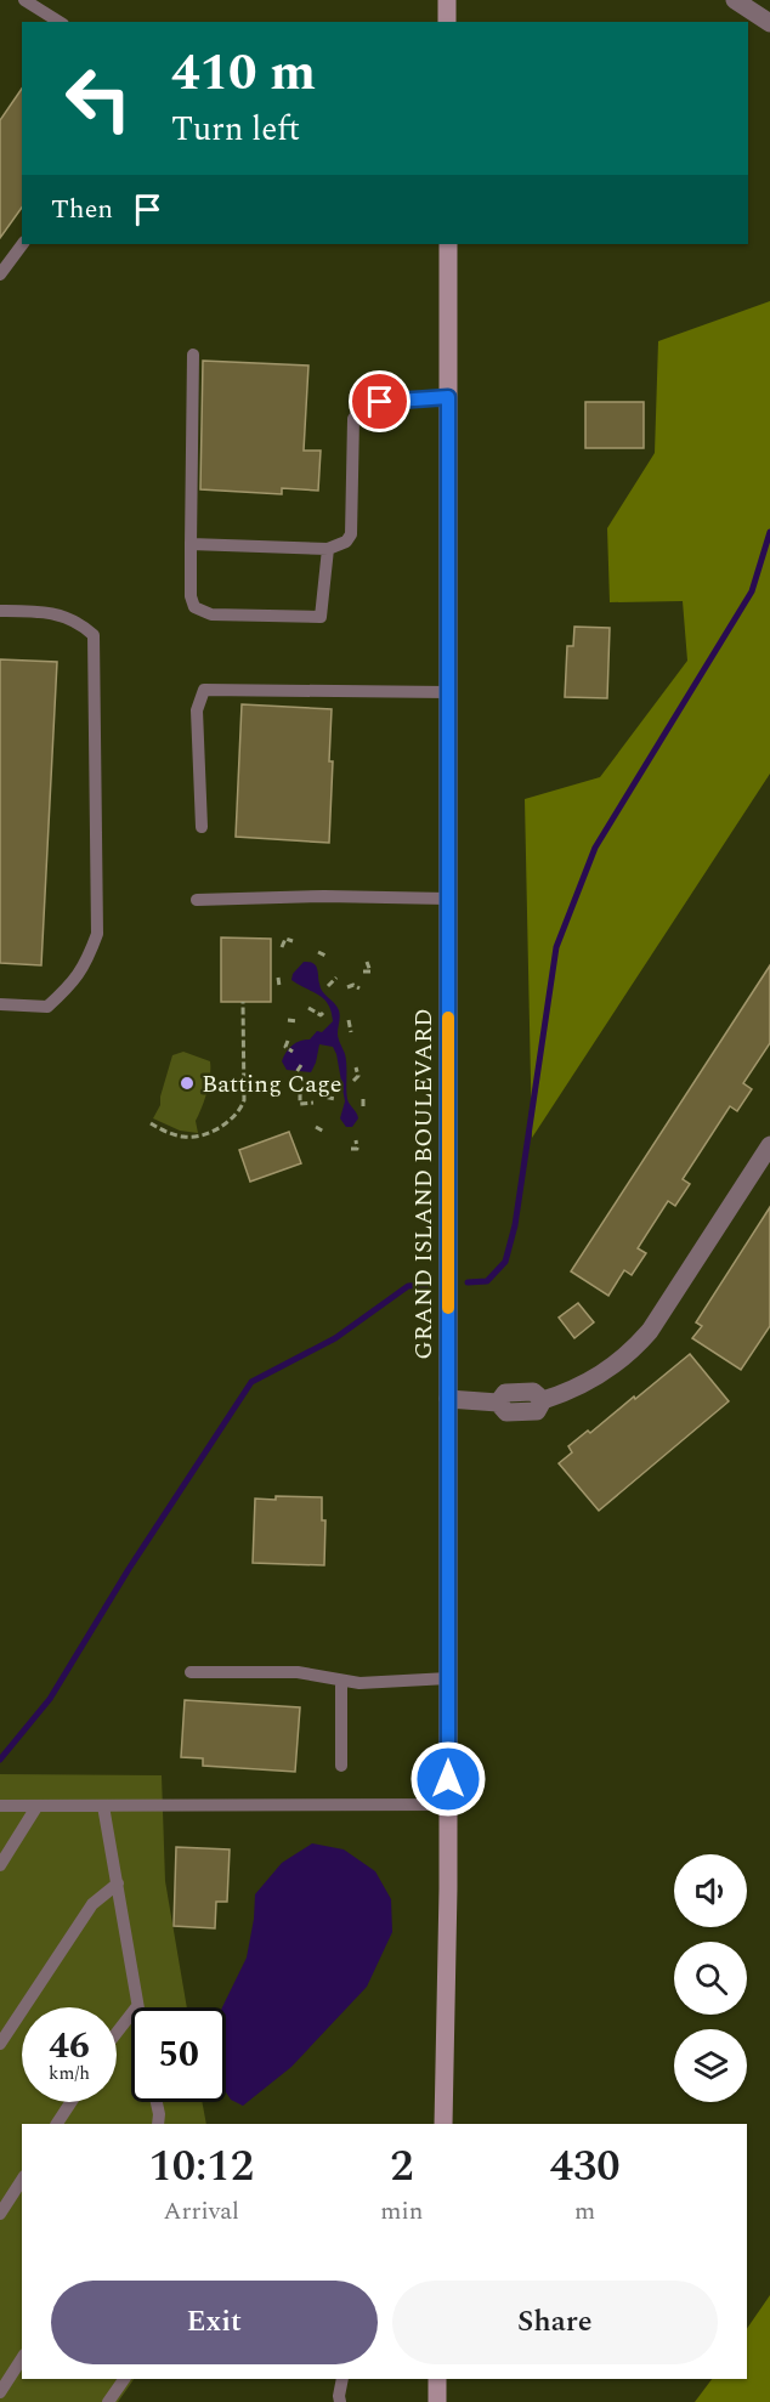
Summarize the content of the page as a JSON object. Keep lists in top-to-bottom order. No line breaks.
{"streets":{"main road":["GRAND ISLAND BOULEVARD"]},"places":["Batting Cage"],"page":{"turn":["410 m","Turn left"],"then":"Then","speed":"46 km/h","limit":"50","eta":["10:12","Arrival","2","min","430","m"],"buttons":["Exit","Share"]}}
